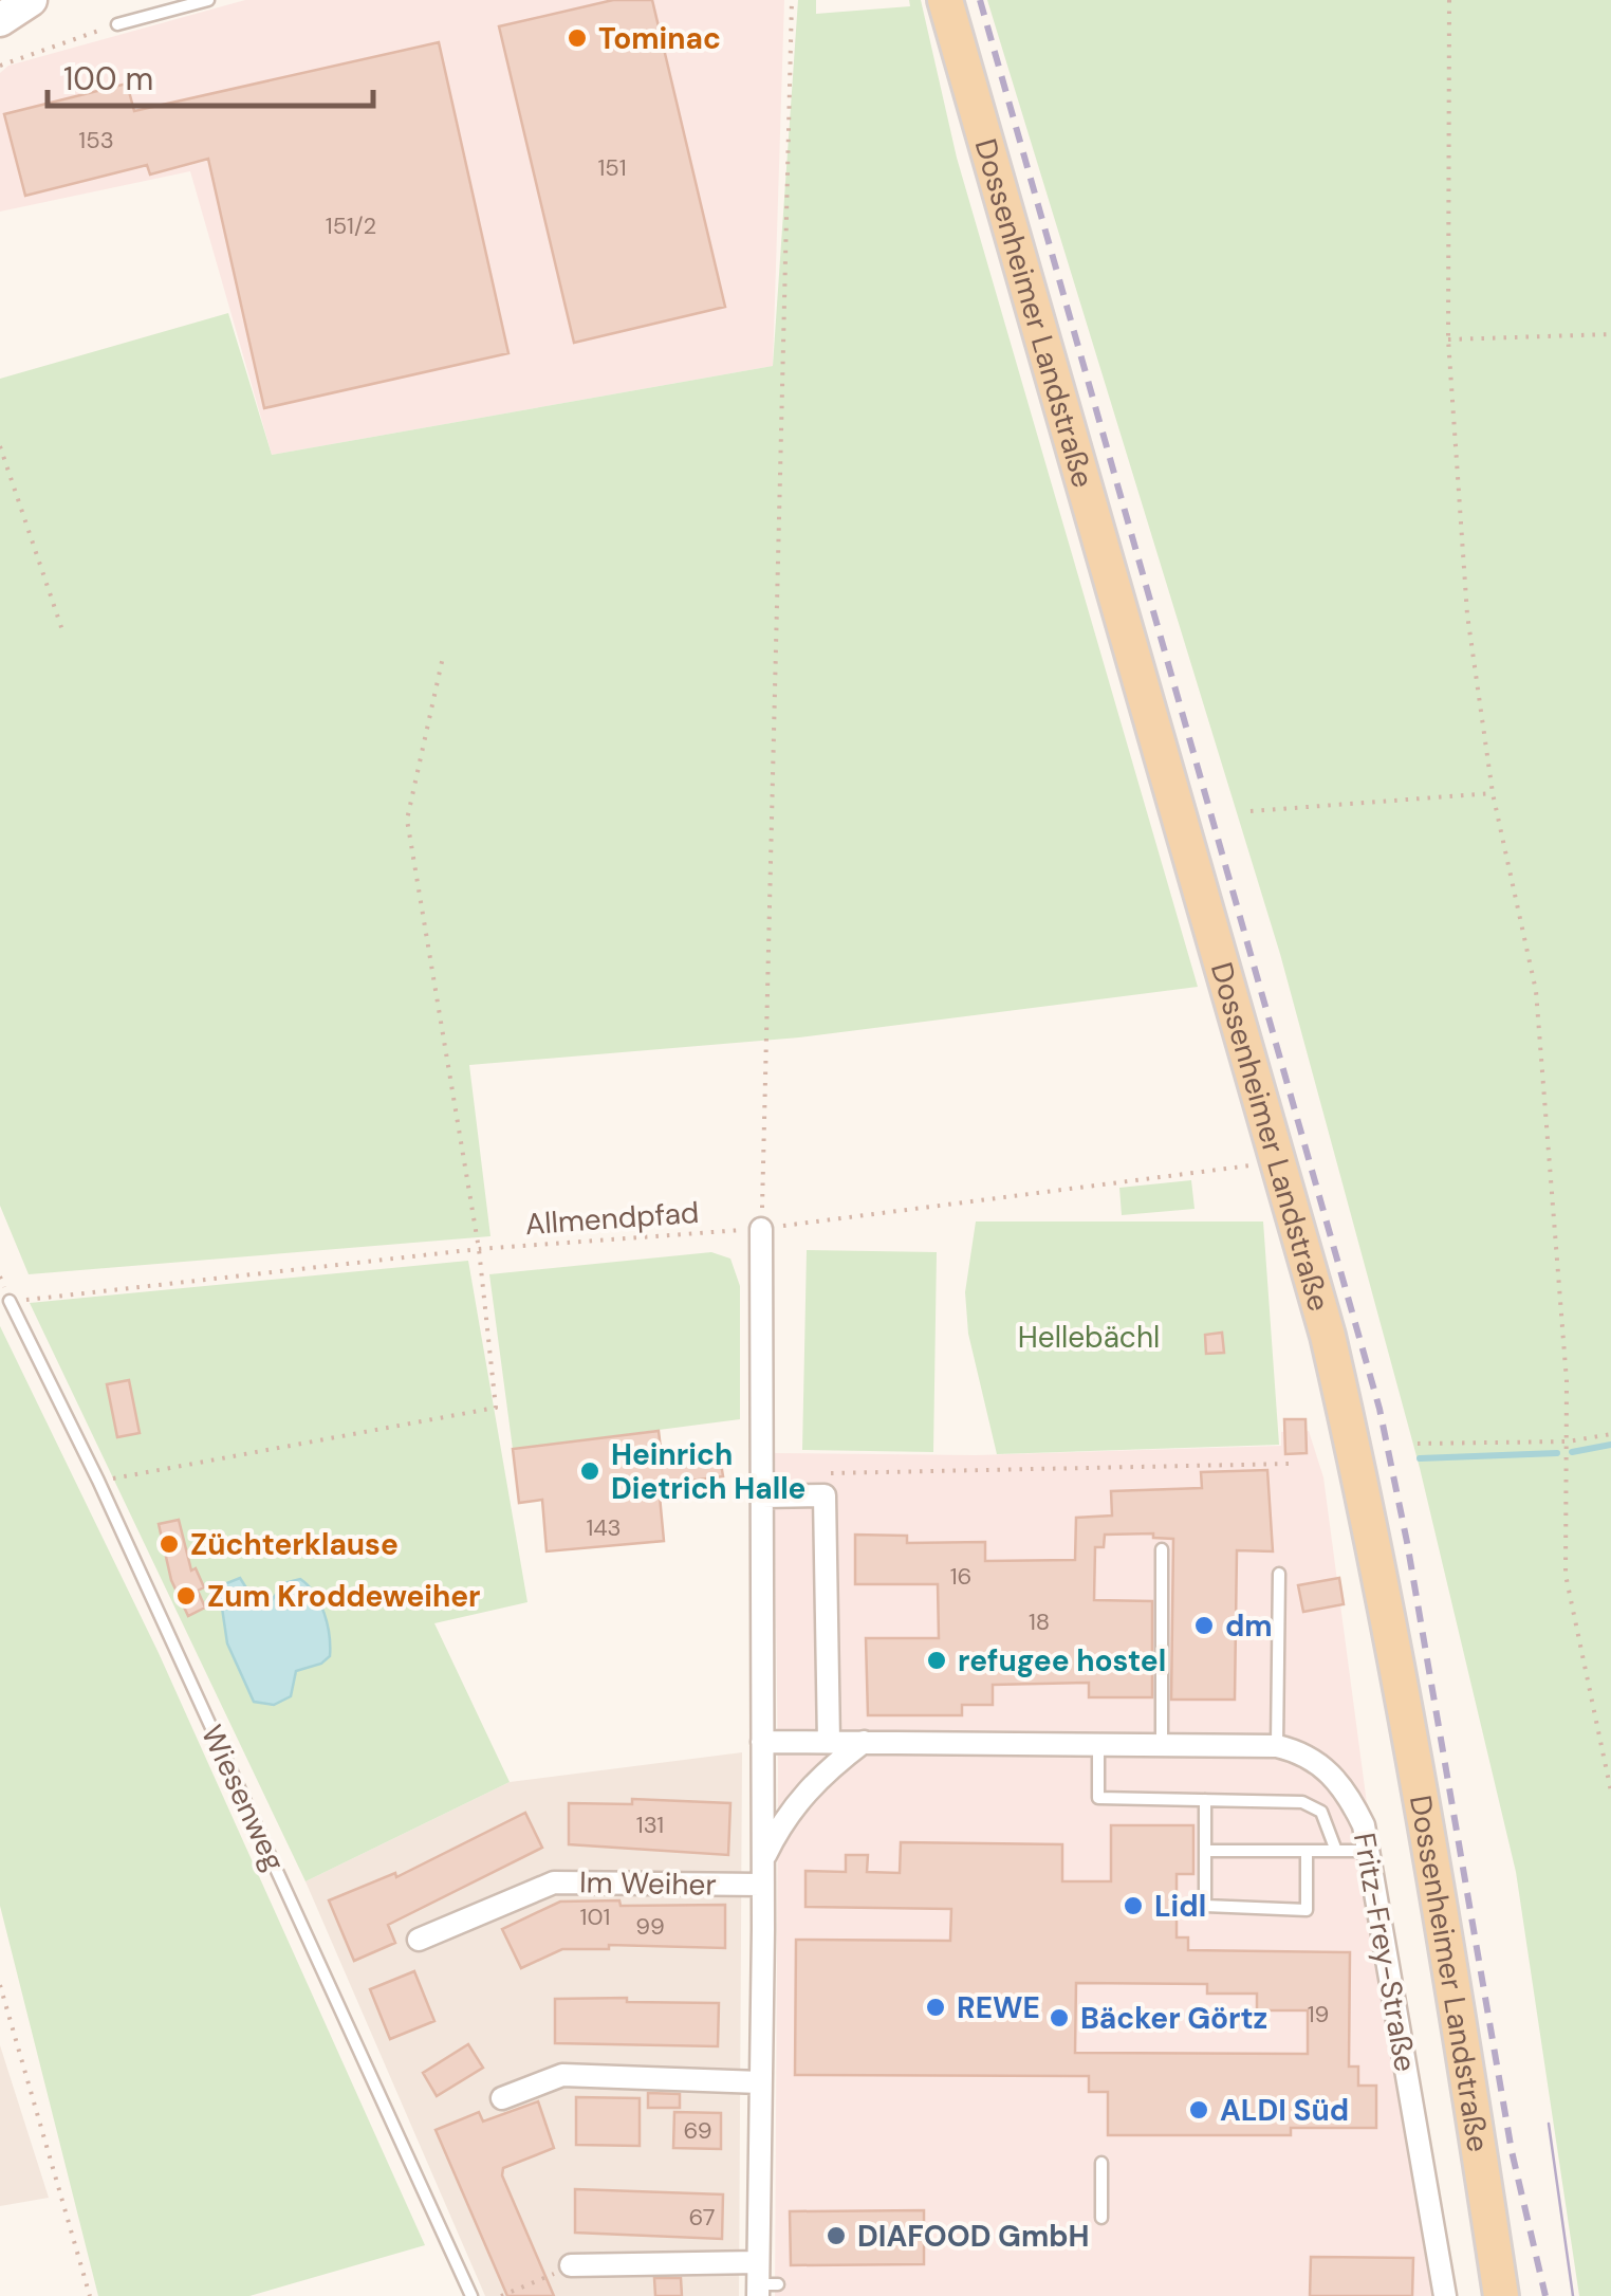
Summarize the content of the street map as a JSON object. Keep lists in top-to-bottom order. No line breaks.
{"streets":{"main road":["Dossenheimer Landstraße"],"street":["Im Weiher","Fritz-Frey-Straße"],"lane":["Wiesenweg"],"path":["Allmendpfad"]},"crossings":[["Allmendpfad","Wiesenweg"]],"parks":["Hellebächl"],"places":["Tominac","Heinrich Dietrich Halle","Züchterklause","Zum Kroddeweiher","dm","refugee hostel","Lidl","REWE","Bäcker Görtz","ALDI Süd","DIAFOOD GmbH"],"house_numbers":["153","151","151/2","143","16","18","131","101","99","19","69","67"],"scale_bar":"100 m"}
